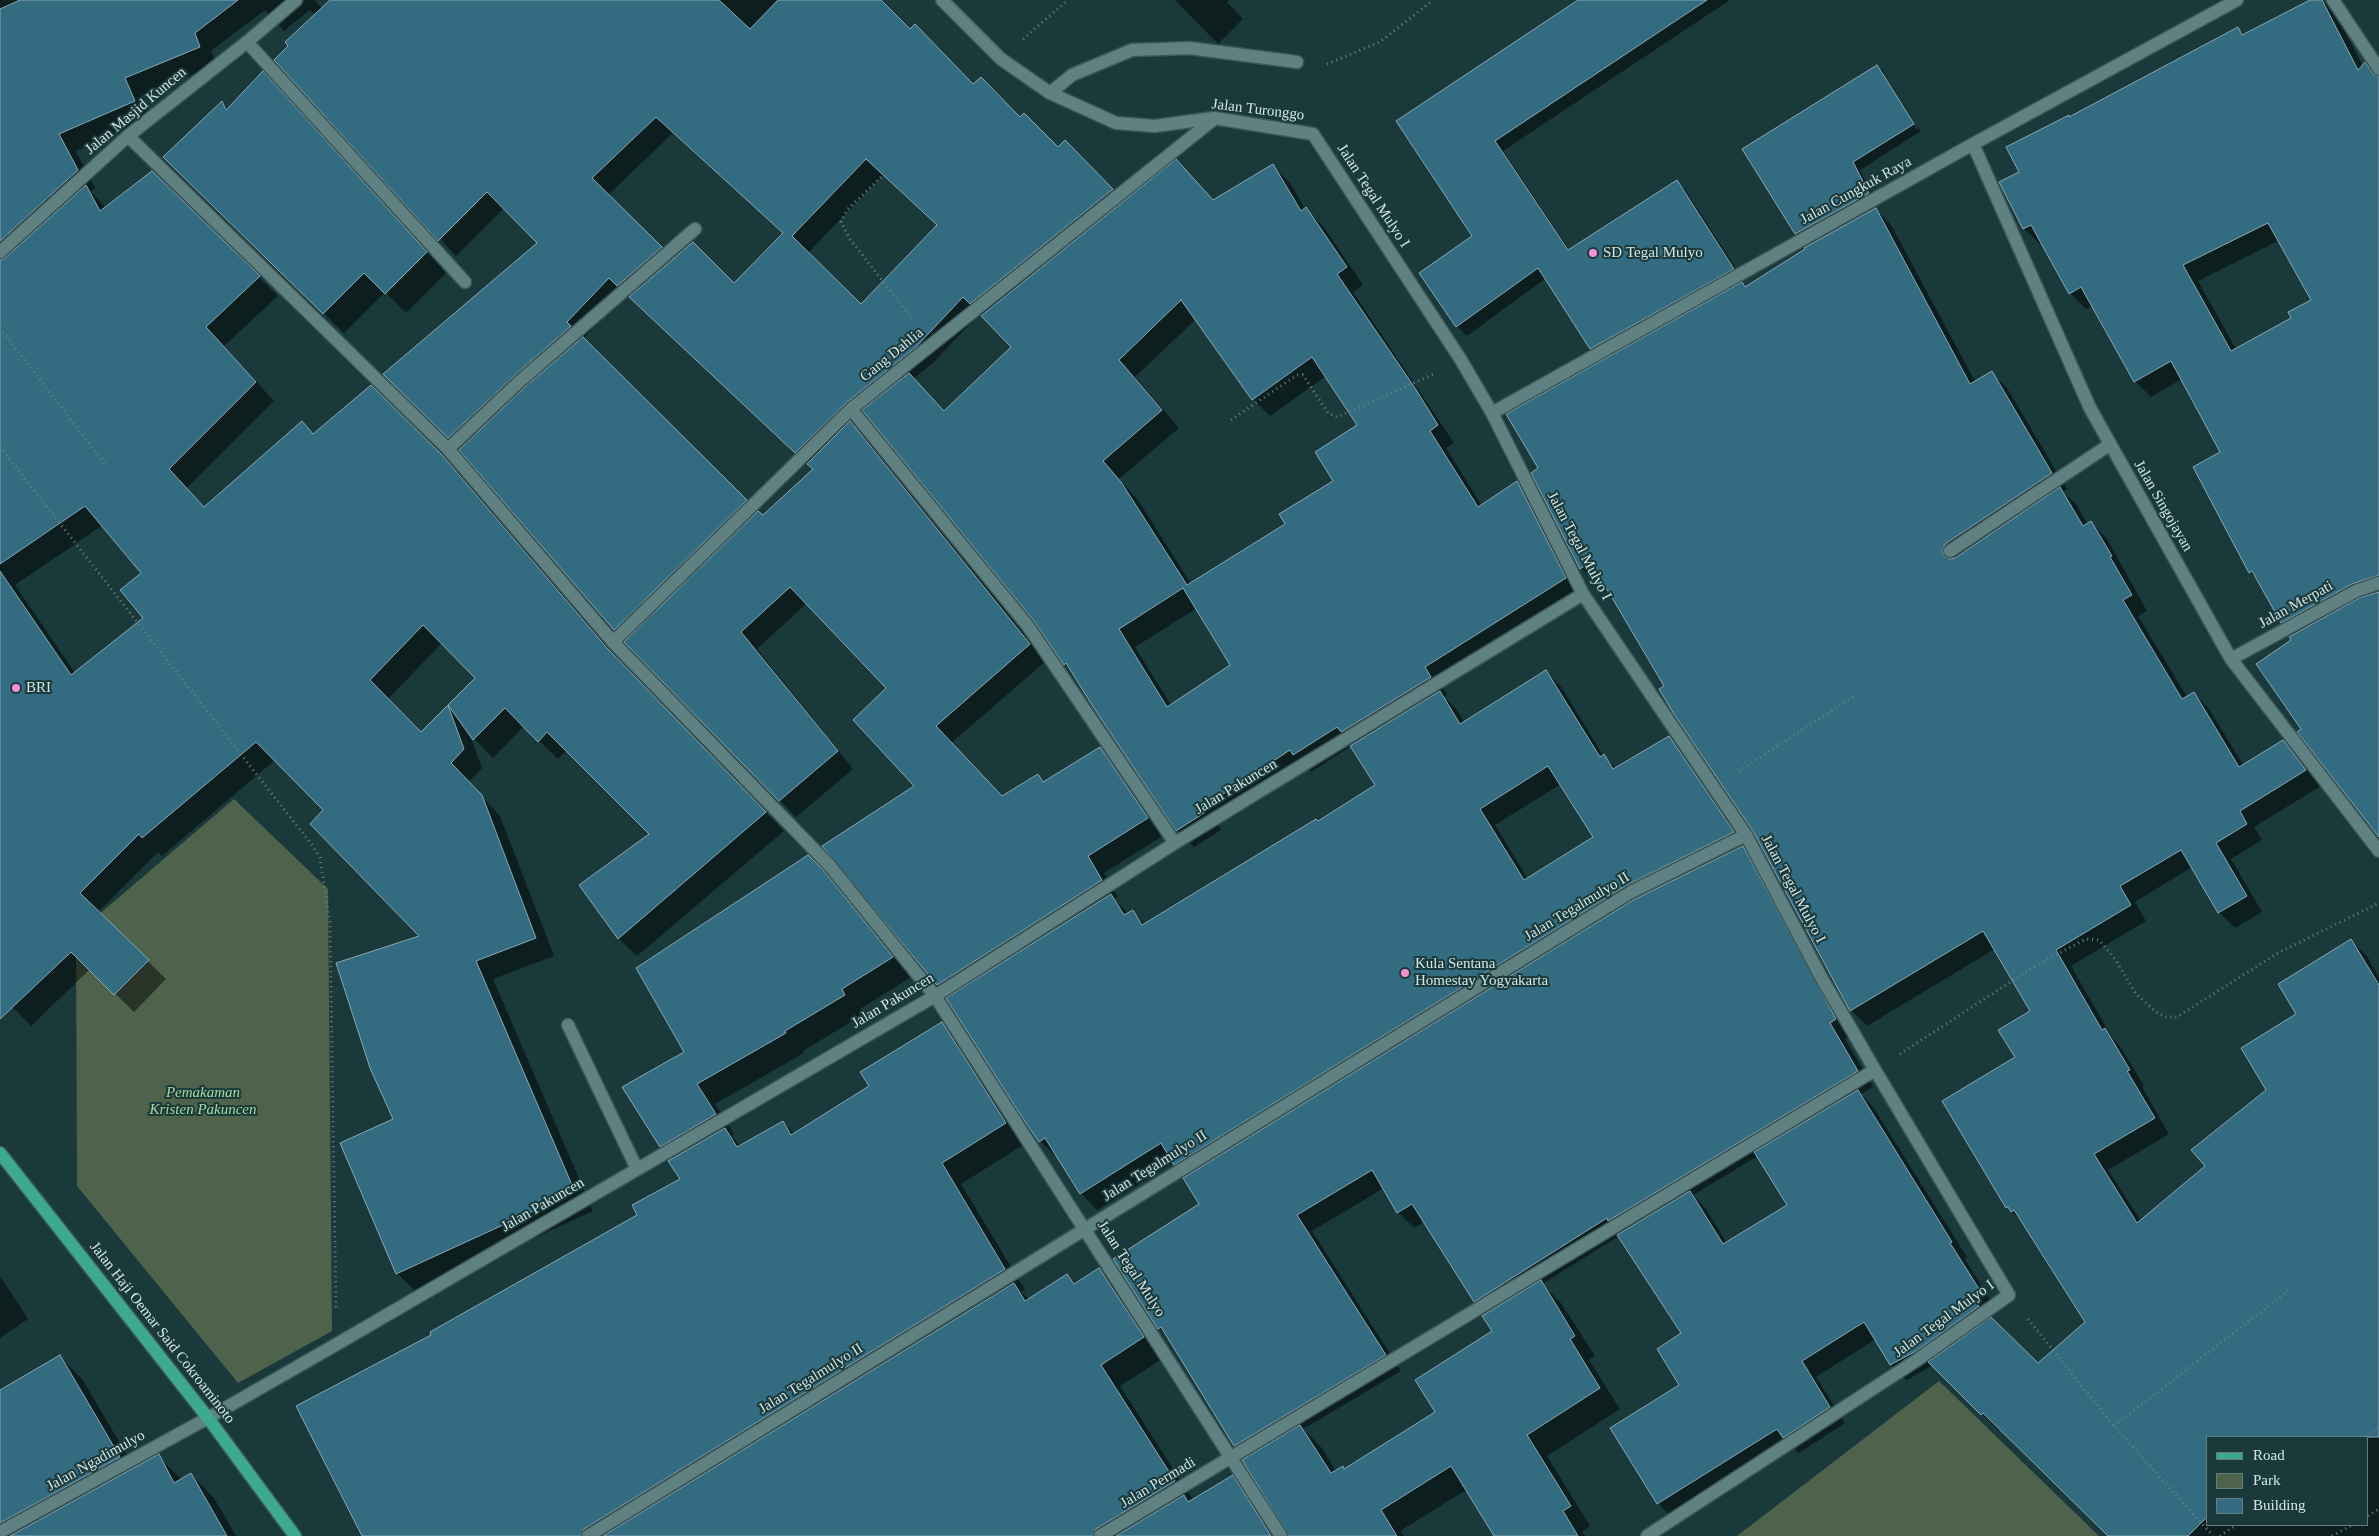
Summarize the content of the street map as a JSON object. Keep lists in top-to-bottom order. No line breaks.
{"streets":{"main road":["Jalan Haji Oemar Said Cokroaminoto"],"street":["Jalan Turonggo","Jalan Masjid Kuncen","Jalan Cungkuk Raya","Jalan Tegal Mulyo I","Gang Dahlia","Jalan Singojayan","Jalan Merpati","Jalan Pakuncen","Jalan Tegalmulyo II","Jalan Tegal Mulyo","Jalan Ngadimulyo","Jalan Permadi"]},"crossings":[["Jalan Turonggo","Jalan Tegal Mulyo I"],["Jalan Turonggo","Gang Dahlia"],["Jalan Masjid Kuncen","Jalan Tegal Mulyo"],["Jalan Cungkuk Raya","Jalan Tegal Mulyo I"],["Jalan Cungkuk Raya","Jalan Singojayan"],["Jalan Tegal Mulyo I","Jalan Pakuncen"],["Jalan Tegal Mulyo I","Jalan Tegalmulyo II"],["Jalan Tegal Mulyo I","Jalan Permadi"],["Gang Dahlia","Jalan Tegal Mulyo"],["Jalan Singojayan","Jalan Merpati"],["Jalan Pakuncen","Jalan Tegal Mulyo"],["Jalan Pakuncen","Jalan Haji Oemar Said Cokroaminoto"],["Jalan Pakuncen","Jalan Ngadimulyo"],["Jalan Tegalmulyo II","Jalan Tegal Mulyo"],["Jalan Tegal Mulyo","Jalan Permadi"],["Jalan Haji Oemar Said Cokroaminoto","Jalan Ngadimulyo"]],"parks":["Pemakaman Kristen Pakuncen"],"places":["SD Tegal Mulyo","BRI","Kula Sentana Homestay Yogyakarta"],"legend":["Road","Park","Building"]}
